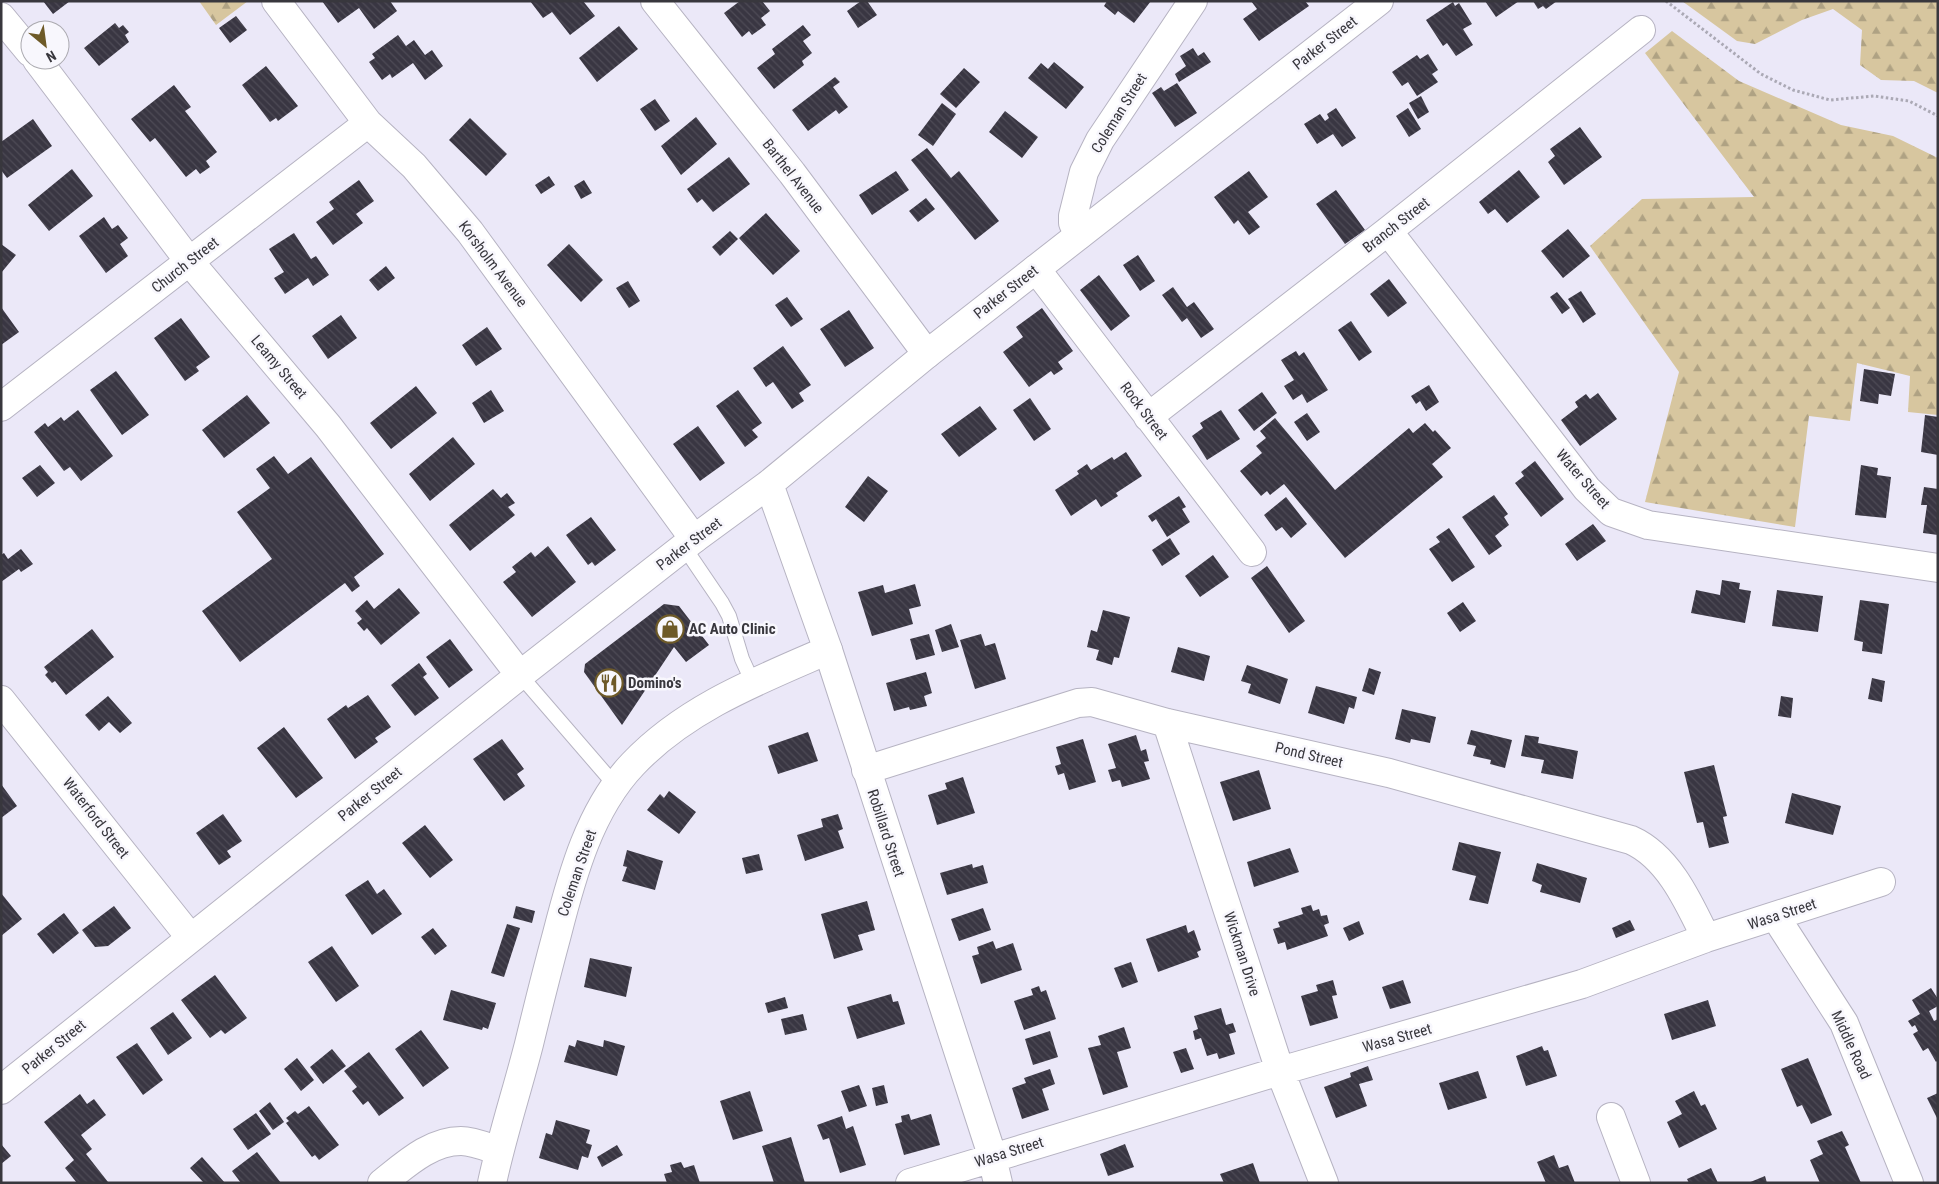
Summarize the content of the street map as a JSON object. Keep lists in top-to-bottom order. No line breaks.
{"streets":{"street":["Parker Street","Coleman Street","Barthel Avenue","Branch Street","Korsholm Avenue","Church Street","Leamy Street","Rock Street","Water Street","Pond Street","Waterford Street","Robillard Street","Wasa Street","Wickman Drive","Middle Road"]},"crossings":[["Parker Street","Coleman Street"],["Parker Street","Barthel Avenue"],["Parker Street","Korsholm Avenue"],["Parker Street","Leamy Street"],["Parker Street","Rock Street"],["Parker Street","Waterford Street"],["Parker Street","Robillard Street"],["Coleman Street","Robillard Street"],["Branch Street","Rock Street"],["Branch Street","Water Street"],["Korsholm Avenue","Church Street"],["Church Street","Leamy Street"],["Pond Street","Robillard Street"],["Pond Street","Wasa Street"],["Pond Street","Wickman Drive"],["Robillard Street","Wasa Street"],["Wasa Street","Wickman Drive"],["Wasa Street","Middle Road"]],"places":{"shop":["AC Auto Clinic"],"restaurant":["Domino's"]},"north":"bottom right"}
